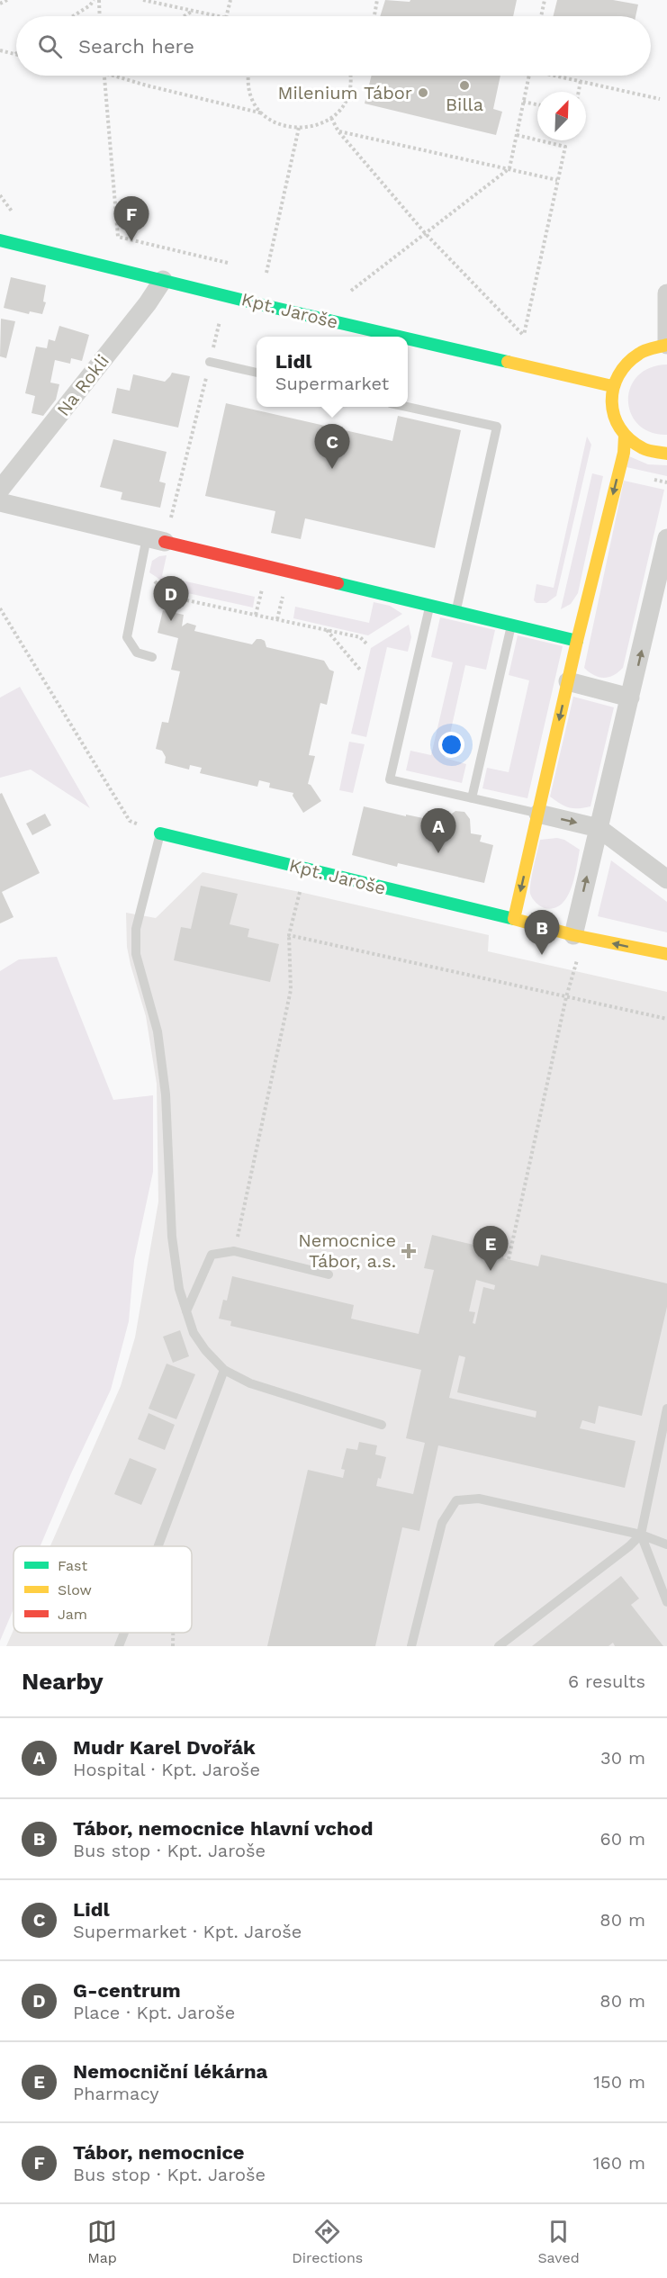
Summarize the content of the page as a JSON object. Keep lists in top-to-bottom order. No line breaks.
{"streets":{"street":["Kpt. Jaroše","Na Rokli"]},"crossings":[["Kpt. Jaroše","Na Rokli"]],"places":{"other":["Billa","Milenium Tábor"],"health":["Nemocnice Tábor, a.s."]},"legend":["Fast","Slow","Jam"],"north":"top right","page":{"search":"Search here","pins":["F","C","D","A","B","E"],"popup":["Lidl","Supermarket"],"heading":["Nearby","6 results"],"list":[{"mark":"A","name":"Mudr Karel Dvořák","note":"Hospital · Kpt. Jaroše","value":"30 m"},{"mark":"B","name":"Tábor, nemocnice hlavní vchod","note":"Bus stop · Kpt. Jaroše","value":"60 m"},{"mark":"C","name":"Lidl","note":"Supermarket · Kpt. Jaroše","value":"80 m"},{"mark":"D","name":"G-centrum","note":"Place · Kpt. Jaroše","value":"80 m"},{"mark":"E","name":"Nemocniční lékárna","note":"Pharmacy","value":"150 m"},{"mark":"F","name":"Tábor, nemocnice","note":"Bus stop · Kpt. Jaroše","value":"160 m"}],"nav":["Map","Directions","Saved"]}}
